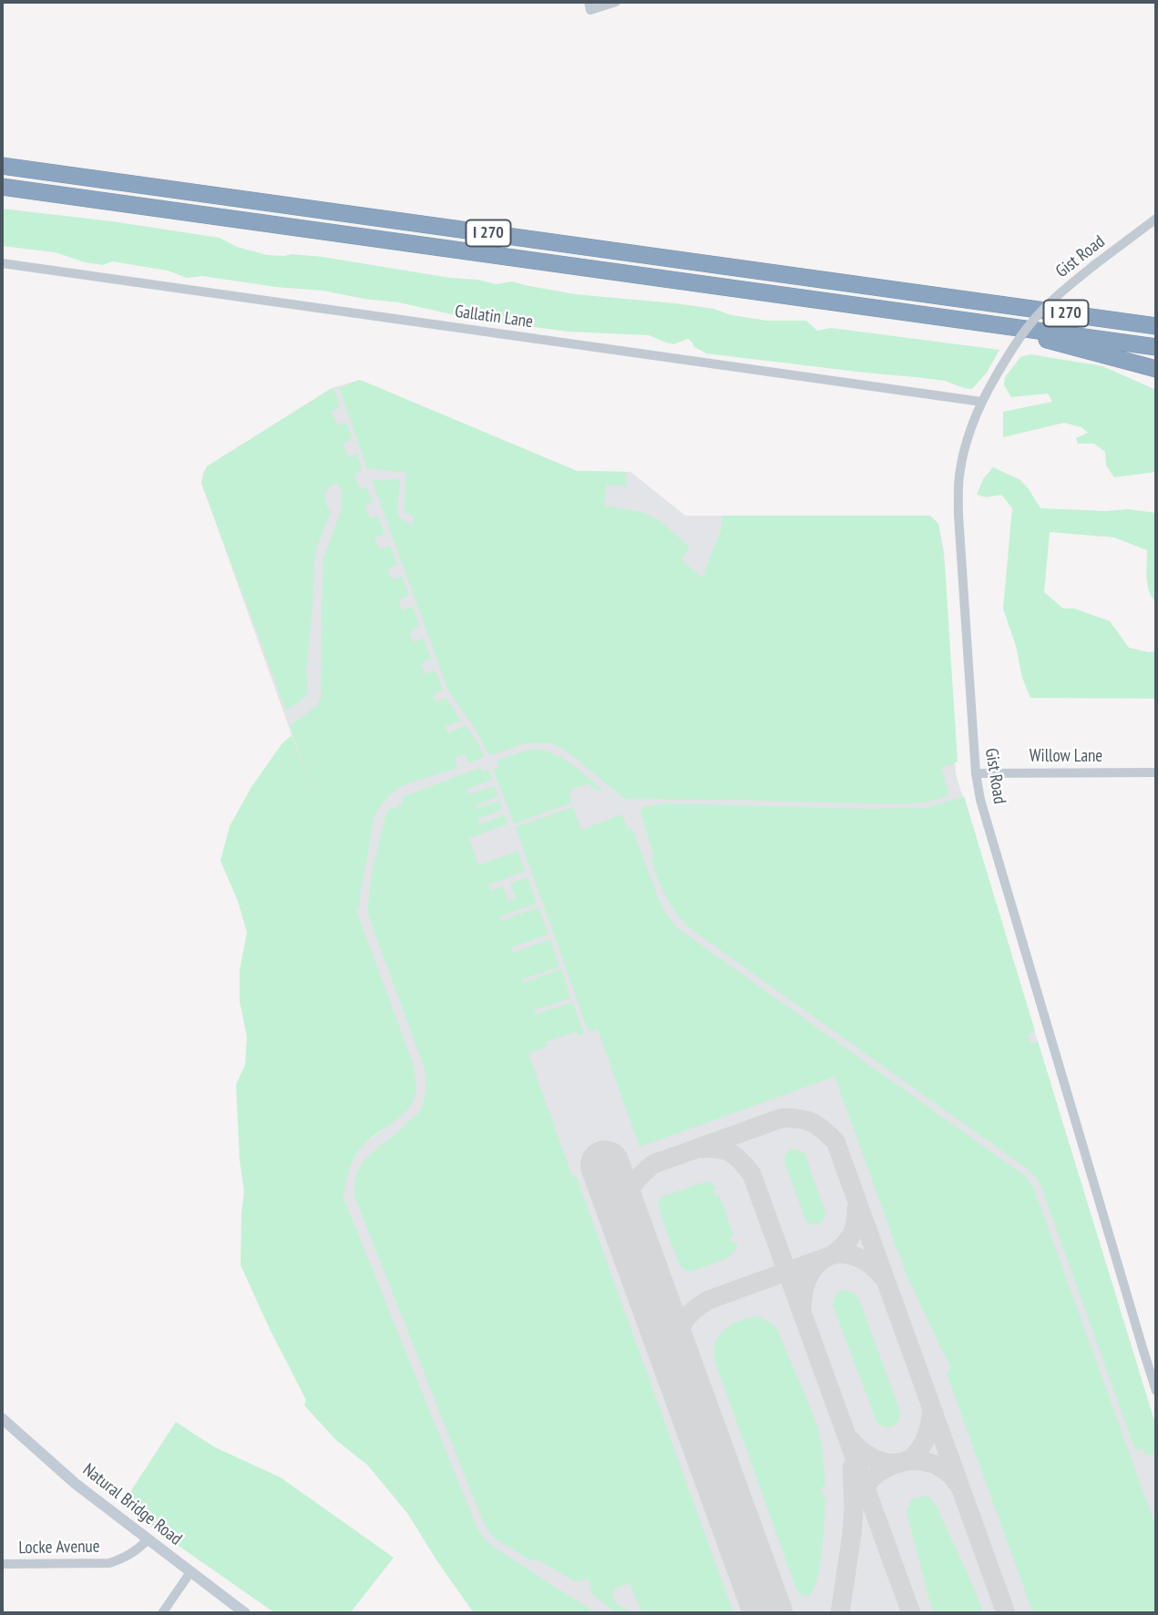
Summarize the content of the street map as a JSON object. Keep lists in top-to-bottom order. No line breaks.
{"streets":{"highway":["I 270"],"main road":["Natural Bridge Road"],"street":["Gist Road","Gallatin Lane","Willow Lane","Locke Avenue"]},"crossings":[["Gist Road","Gallatin Lane"],["Gist Road","Willow Lane"],["Natural Bridge Road","Locke Avenue"]]}
